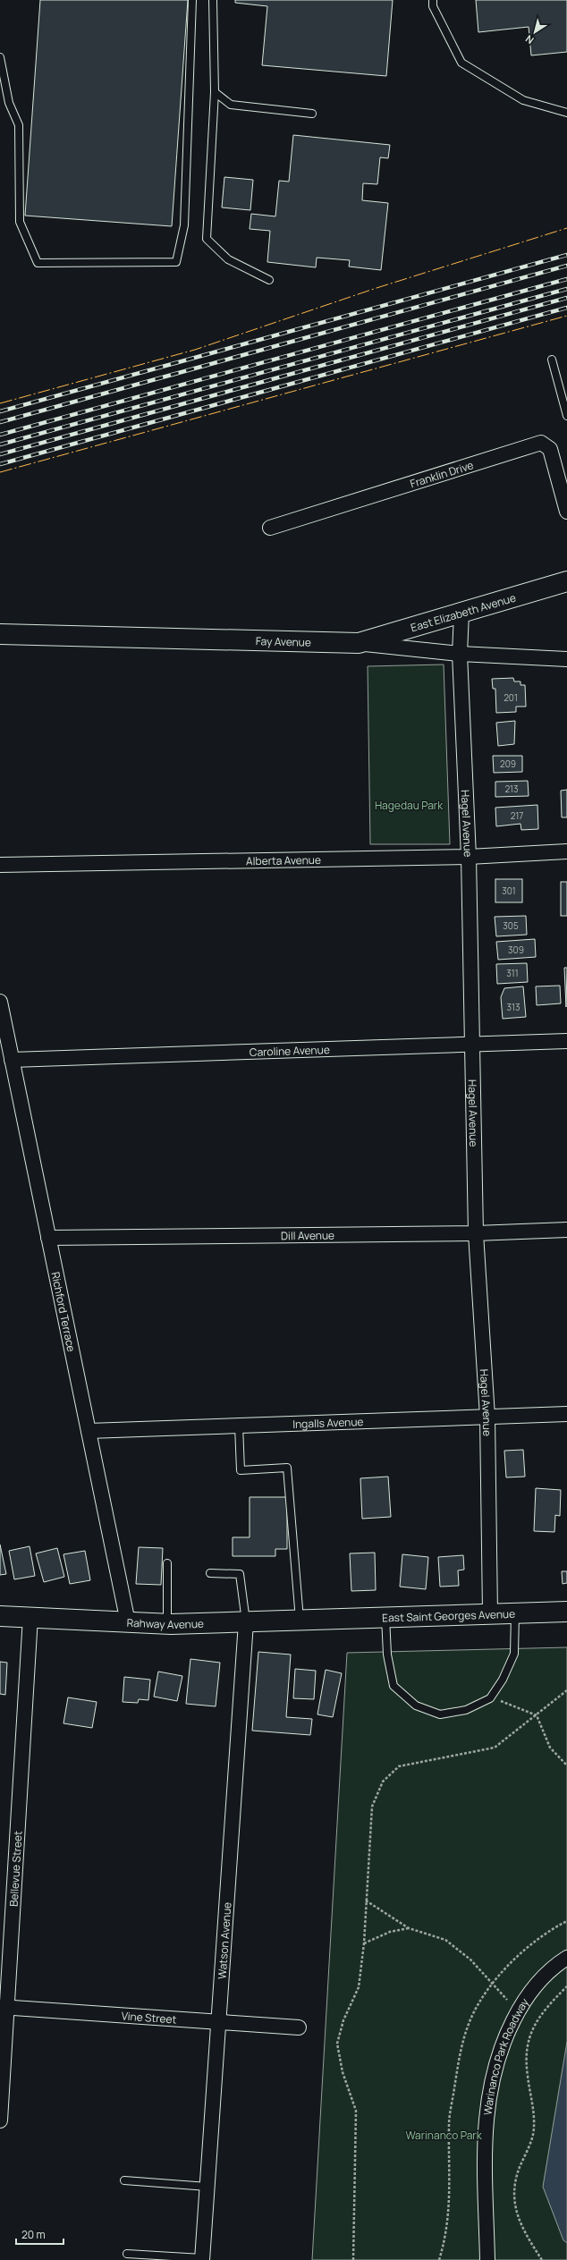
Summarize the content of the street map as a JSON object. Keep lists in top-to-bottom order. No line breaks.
{"streets":{"main road":["East Elizabeth Avenue","Fay Avenue","East Saint Georges Avenue","Rahway Avenue"],"street":["Franklin Drive","Hagel Avenue","Alberta Avenue","Caroline Avenue","Dill Avenue","Richford Terrace","Ingalls Avenue","Bellevue Street","Watson Avenue","Vine Street","Warinanco Park Roadway"]},"crossings":[["East Elizabeth Avenue","Fay Avenue"],["East Elizabeth Avenue","Hagel Avenue"],["Fay Avenue","Hagel Avenue"],["Hagel Avenue","Alberta Avenue"],["Hagel Avenue","Caroline Avenue"],["Hagel Avenue","Dill Avenue"],["Hagel Avenue","Ingalls Avenue"],["Hagel Avenue","East Saint Georges Avenue"],["Caroline Avenue","Richford Terrace"],["Dill Avenue","Richford Terrace"],["Richford Terrace","Ingalls Avenue"],["Richford Terrace","Rahway Avenue"],["East Saint Georges Avenue","Rahway Avenue"],["Rahway Avenue","Bellevue Street"],["Rahway Avenue","Watson Avenue"],["Bellevue Street","Vine Street"],["Watson Avenue","Vine Street"]],"parks":["Hagedau Park","Warinanco Park"],"house_numbers":["201","209","213","217","301","305","309","311","313"],"scale_bar":"20 m","north":"bottom left"}
